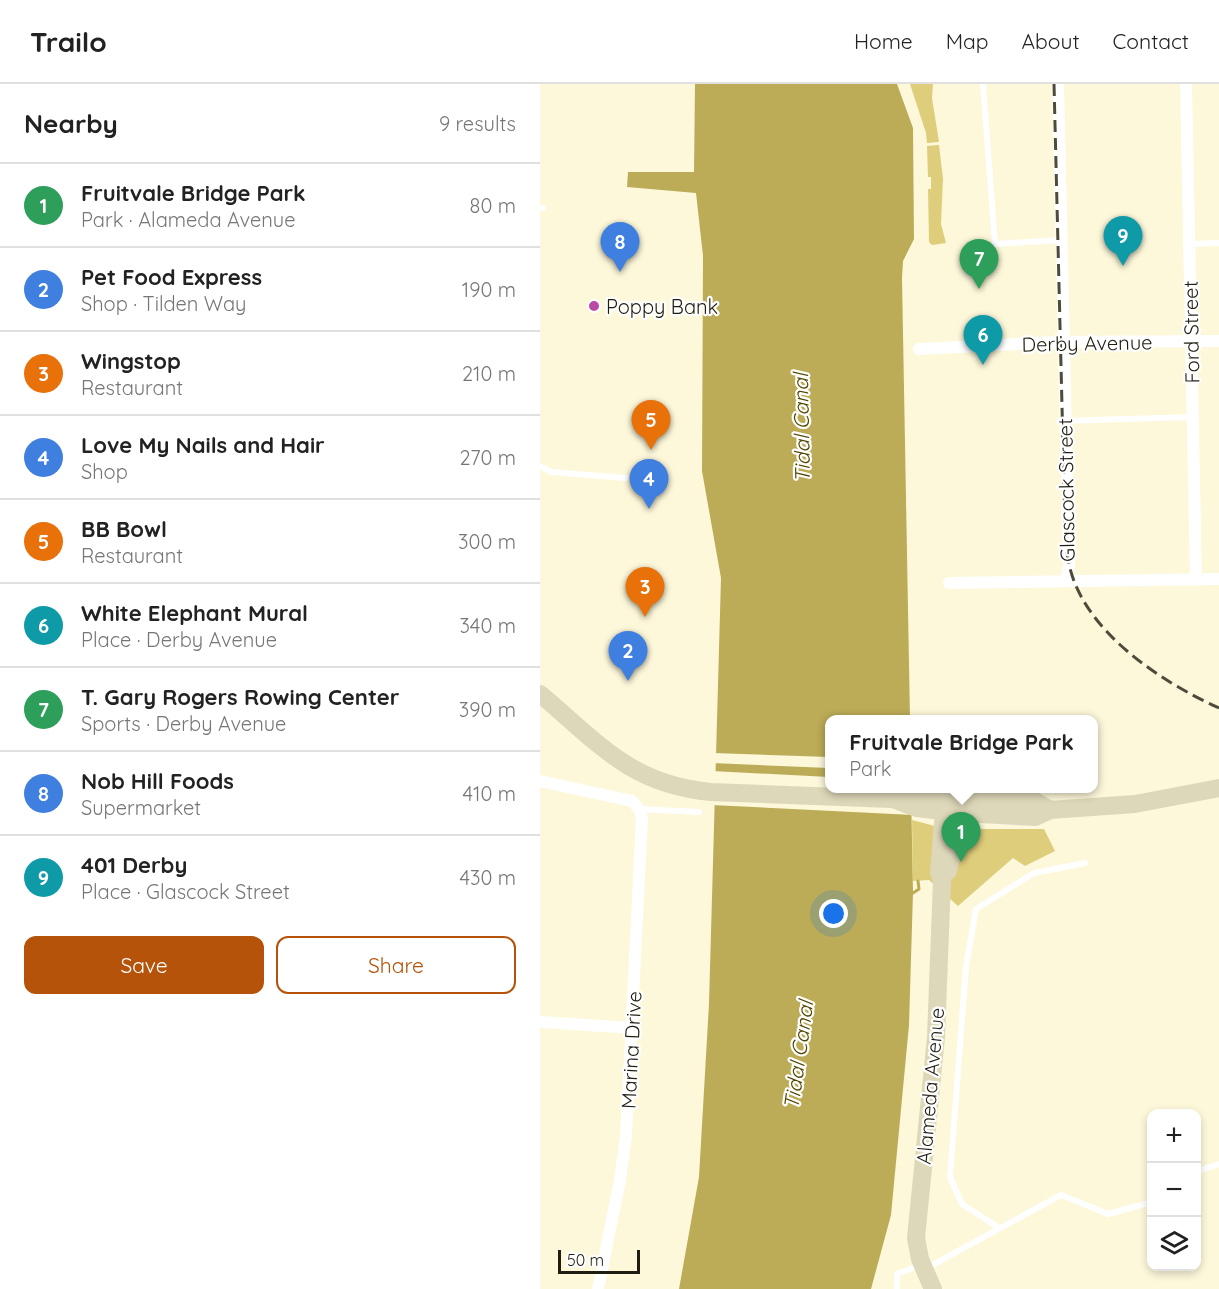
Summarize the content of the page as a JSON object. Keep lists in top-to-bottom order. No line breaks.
{"streets":{"main road":["Alameda Avenue"],"street":["Ford Street","Derby Avenue","Glascock Street","Marina Drive"]},"crossings":[["Ford Street","Derby Avenue"],["Derby Avenue","Glascock Street"]],"water":["Tidal Canal"],"places":["Poppy Bank"],"scale_bar":"50 m","page":{"header":"Trailo","nav":["Home","Map","About","Contact"],"heading":["Nearby","9 results"],"list":[{"mark":"1","name":"Fruitvale Bridge Park","note":"Park · Alameda Avenue","value":"80 m"},{"mark":"2","name":"Pet Food Express","note":"Shop · Tilden Way","value":"190 m"},{"mark":"3","name":"Wingstop","note":"Restaurant","value":"210 m"},{"mark":"4","name":"Love My Nails and Hair","note":"Shop","value":"270 m"},{"mark":"5","name":"BB Bowl","note":"Restaurant","value":"300 m"},{"mark":"6","name":"White Elephant Mural","note":"Place · Derby Avenue","value":"340 m"},{"mark":"7","name":"T. Gary Rogers Rowing Center","note":"Sports · Derby Avenue","value":"390 m"},{"mark":"8","name":"Nob Hill Foods","note":"Supermarket","value":"410 m"},{"mark":"9","name":"401 Derby","note":"Place · Glascock Street","value":"430 m"}],"pins":["9","8","7","6","5","4","3","2","1"],"popup":["Fruitvale Bridge Park","Park"],"buttons":["Save","Share"],"map_buttons":["+","−"],"scale":"50 m"}}
